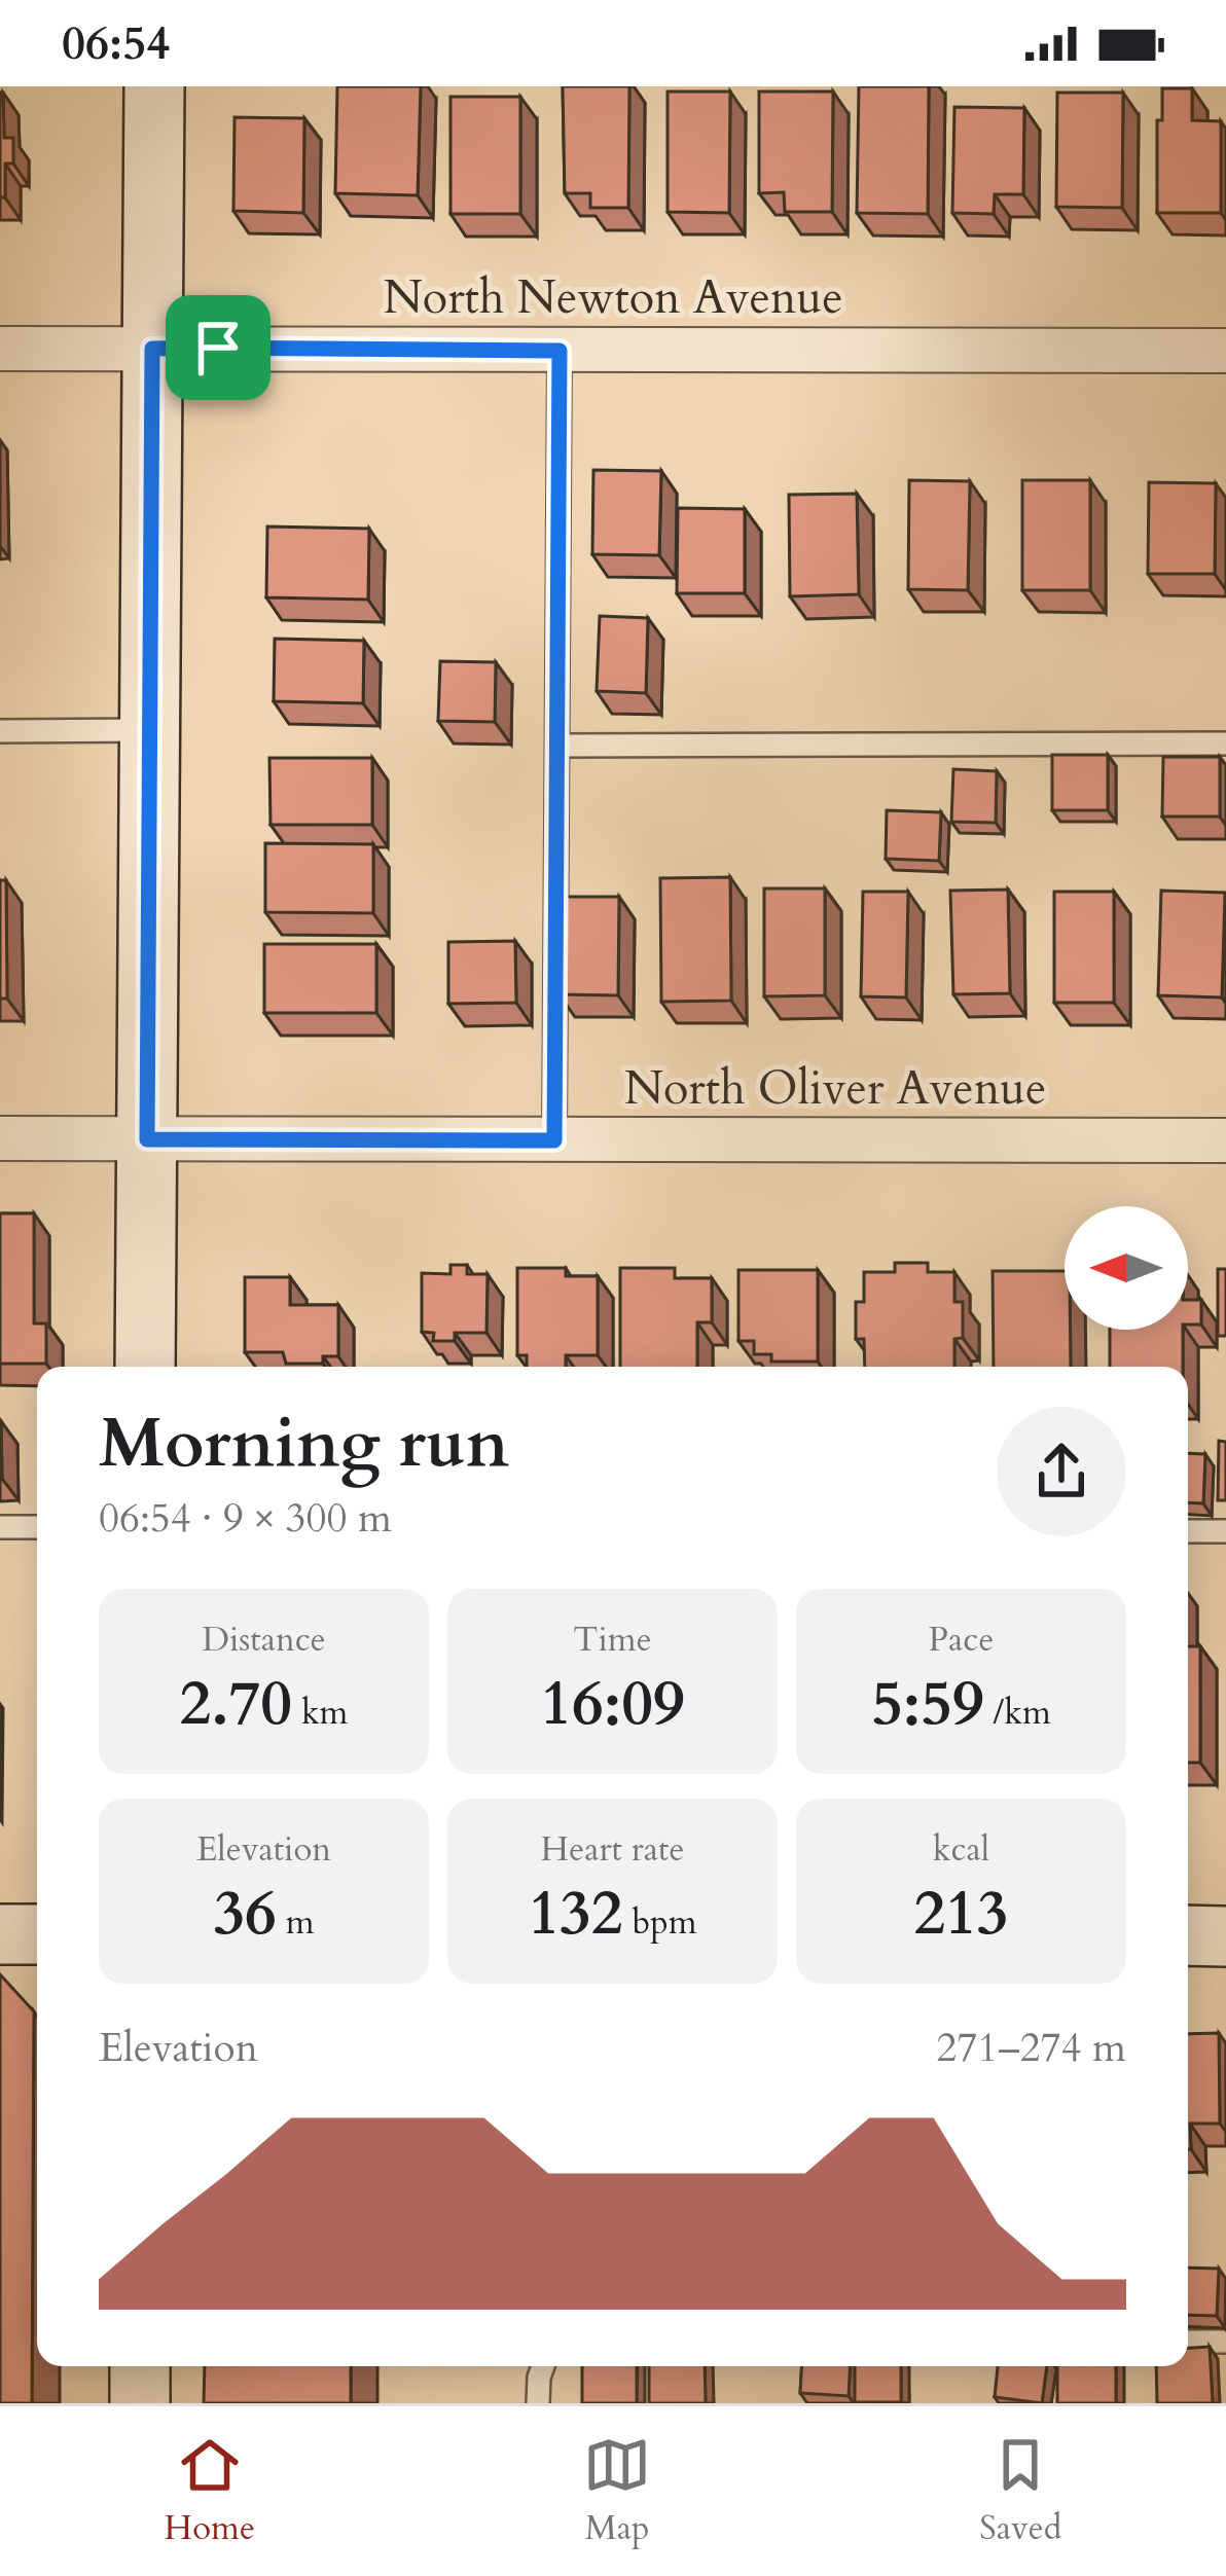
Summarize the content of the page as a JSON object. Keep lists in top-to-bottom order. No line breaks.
{"streets":{"street":["North Newton Avenue","North Oliver Avenue"]},"north":"left","page":{"status":"06:54","heading":["Morning run","06:54 · 9 × 300 m"],"stats":[["Distance","2.70 km"],["Time","16:09"],["Pace","5:59 /km"],["Elevation","36 m"],["Heart rate","132 bpm"],["kcal","213"]],"chart":["Elevation","271–274 m"],"tabs":["Home","Map","Saved"]}}
